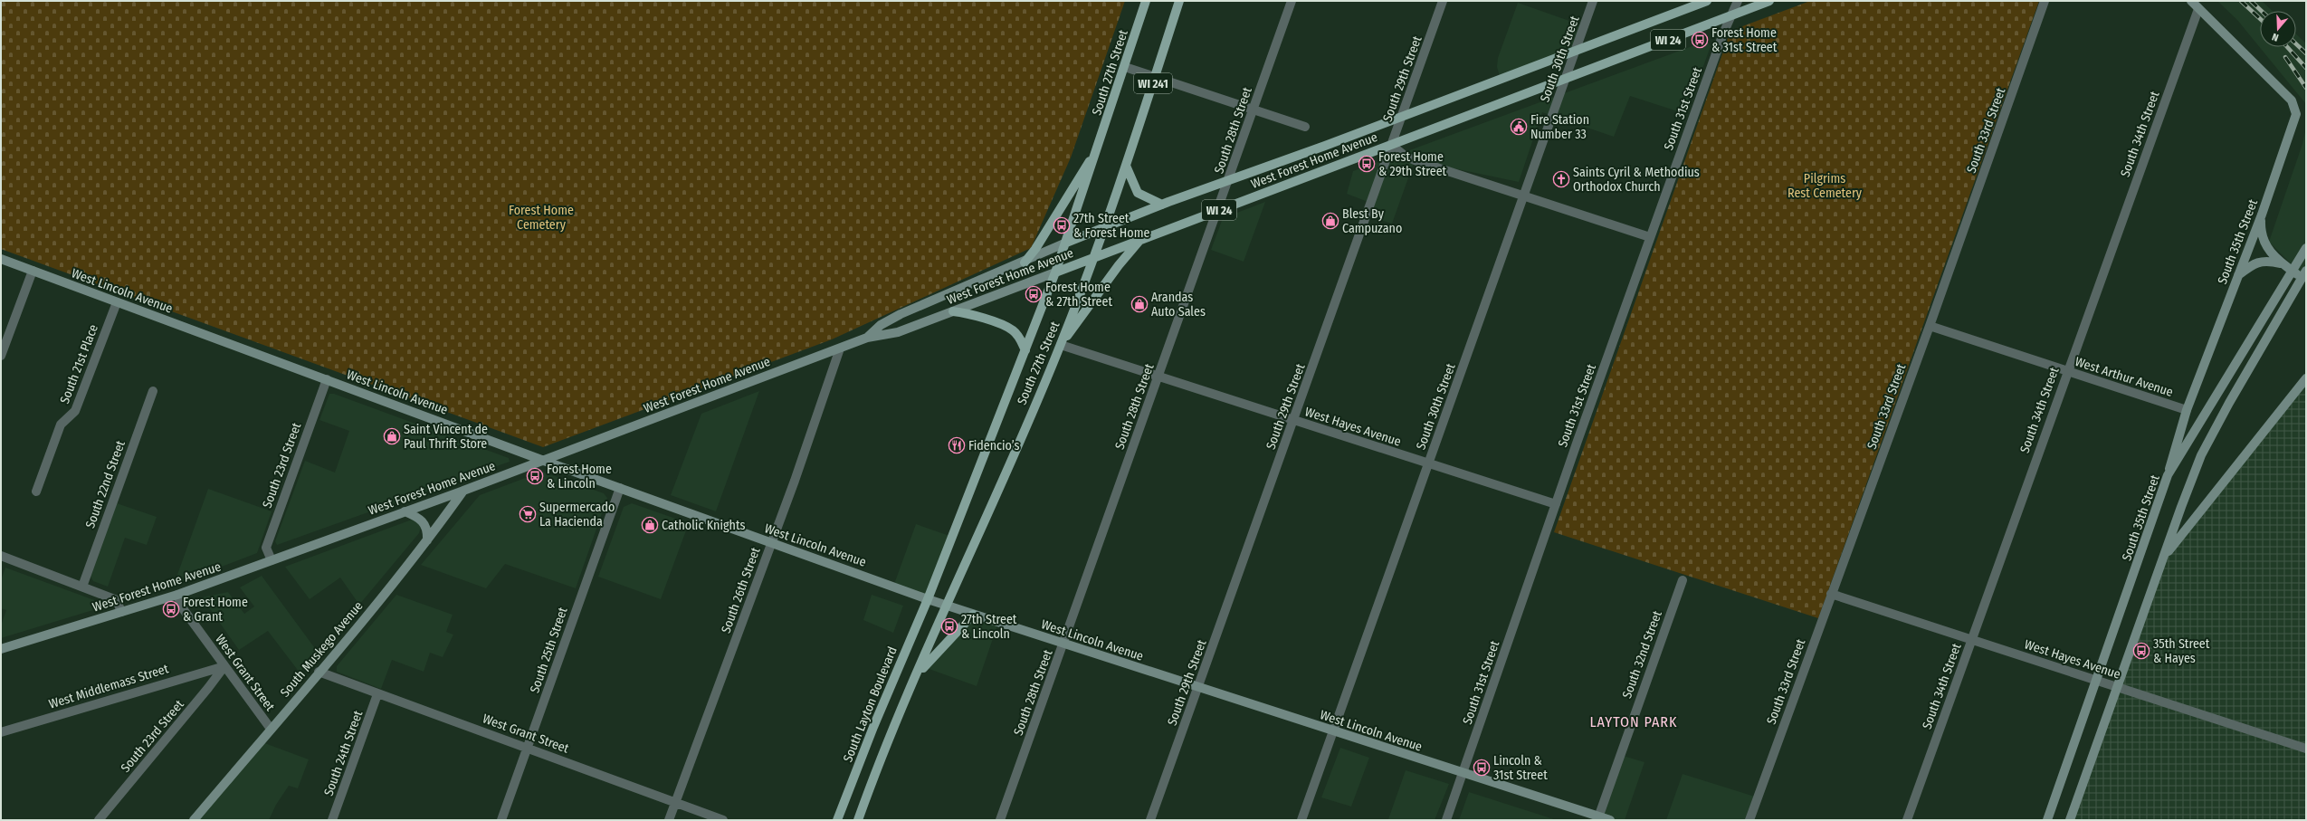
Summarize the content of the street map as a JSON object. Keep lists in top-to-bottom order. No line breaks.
{"streets":{"main road":["WI 24","South 27th Street","WI 241","West Forest Home Avenue","South 35th Street","West Lincoln Avenue","South Muskego Avenue","South Layton Boulevard"],"street":["South 30th Street","South 29th Street","South 31st Street","South 28th Street","South 33rd Street","South 34th Street","South 21st Place","West Arthur Avenue","West Hayes Avenue","South 23rd Street","South 22nd Street","South 26th Street","South 25th Street","South 32nd Street","West Grant Street","West Middlemass Street","South 24th Street"]},"crossings":[["South 30th Street","West Forest Home Avenue"],["South 30th Street","West Lincoln Avenue"],["South 30th Street","West Hayes Avenue"],["South 27th Street","West Forest Home Avenue"],["South 27th Street","West Lincoln Avenue"],["South 27th Street","West Hayes Avenue"],["South 27th Street","South Layton Boulevard"],["South 29th Street","West Forest Home Avenue"],["South 29th Street","West Lincoln Avenue"],["South 29th Street","West Hayes Avenue"],["South 31st Street","West Forest Home Avenue"],["South 31st Street","West Lincoln Avenue"],["South 31st Street","West Hayes Avenue"],["South 28th Street","West Forest Home Avenue"],["South 28th Street","West Lincoln Avenue"],["South 28th Street","West Hayes Avenue"],["South 33rd Street","West Arthur Avenue"],["South 33rd Street","West Hayes Avenue"],["South 34th Street","South 35th Street"],["South 34th Street","West Arthur Avenue"],["South 34th Street","West Hayes Avenue"],["West Forest Home Avenue","West Lincoln Avenue"],["West Forest Home Avenue","South 23rd Street"],["West Forest Home Avenue","South 26th Street"],["West Forest Home Avenue","South Muskego Avenue"],["West Forest Home Avenue","West Grant Street"],["South 35th Street","West Arthur Avenue"],["South 35th Street","West Hayes Avenue"],["West Lincoln Avenue","South 21st Place"],["West Lincoln Avenue","South 23rd Street"],["West Lincoln Avenue","South 26th Street"],["West Lincoln Avenue","South 25th Street"],["West Lincoln Avenue","South 32nd Street"],["West Lincoln Avenue","South Layton Boulevard"],["South 23rd Street","West Grant Street"],["South 23rd Street","West Middlemass Street"],["South 26th Street","West Grant Street"],["South Muskego Avenue","West Grant Street"],["South 25th Street","West Grant Street"],["West Grant Street","West Middlemass Street"],["West Grant Street","South 24th Street"]],"districts":["LAYTON PARK"],"parks":["Pilgrims Rest Cemetery","Forest Home Cemetery"],"places":{"bus stop":["Forest Home & 31st Street","Forest Home & 29th Street","27th Street & Forest Home","Forest Home & 27th Street","Forest Home & Lincoln","Forest Home & Grant","27th Street & Lincoln","35th Street & Hayes","Lincoln & 31st Street"],"public building":["Fire Station Number 33"],"church":["Saints Cyril & Methodius Orthodox Church"],"shop":["Blest By Campuzano","Arandas Auto Sales","Saint Vincent de Paul Thrift Store","Catholic Knights"],"restaurant":["Fidencio’s"],"supermarket":["Supermercado La Hacienda"]},"north":"bottom"}
